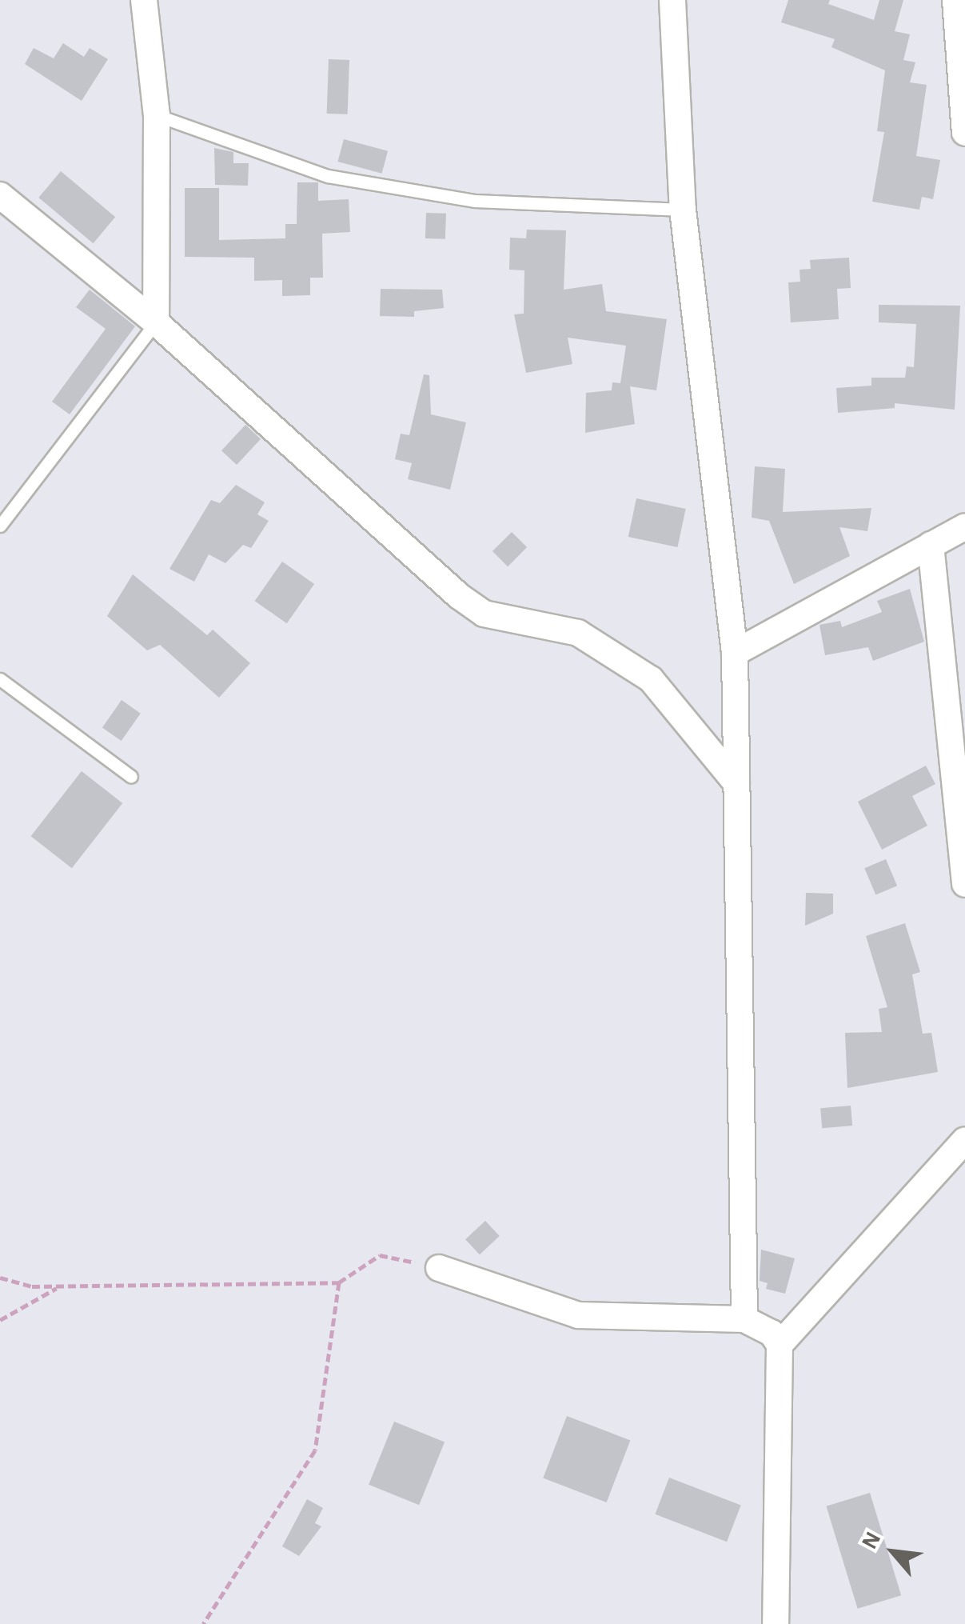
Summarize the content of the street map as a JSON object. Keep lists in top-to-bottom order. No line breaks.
{"north":"top left"}
